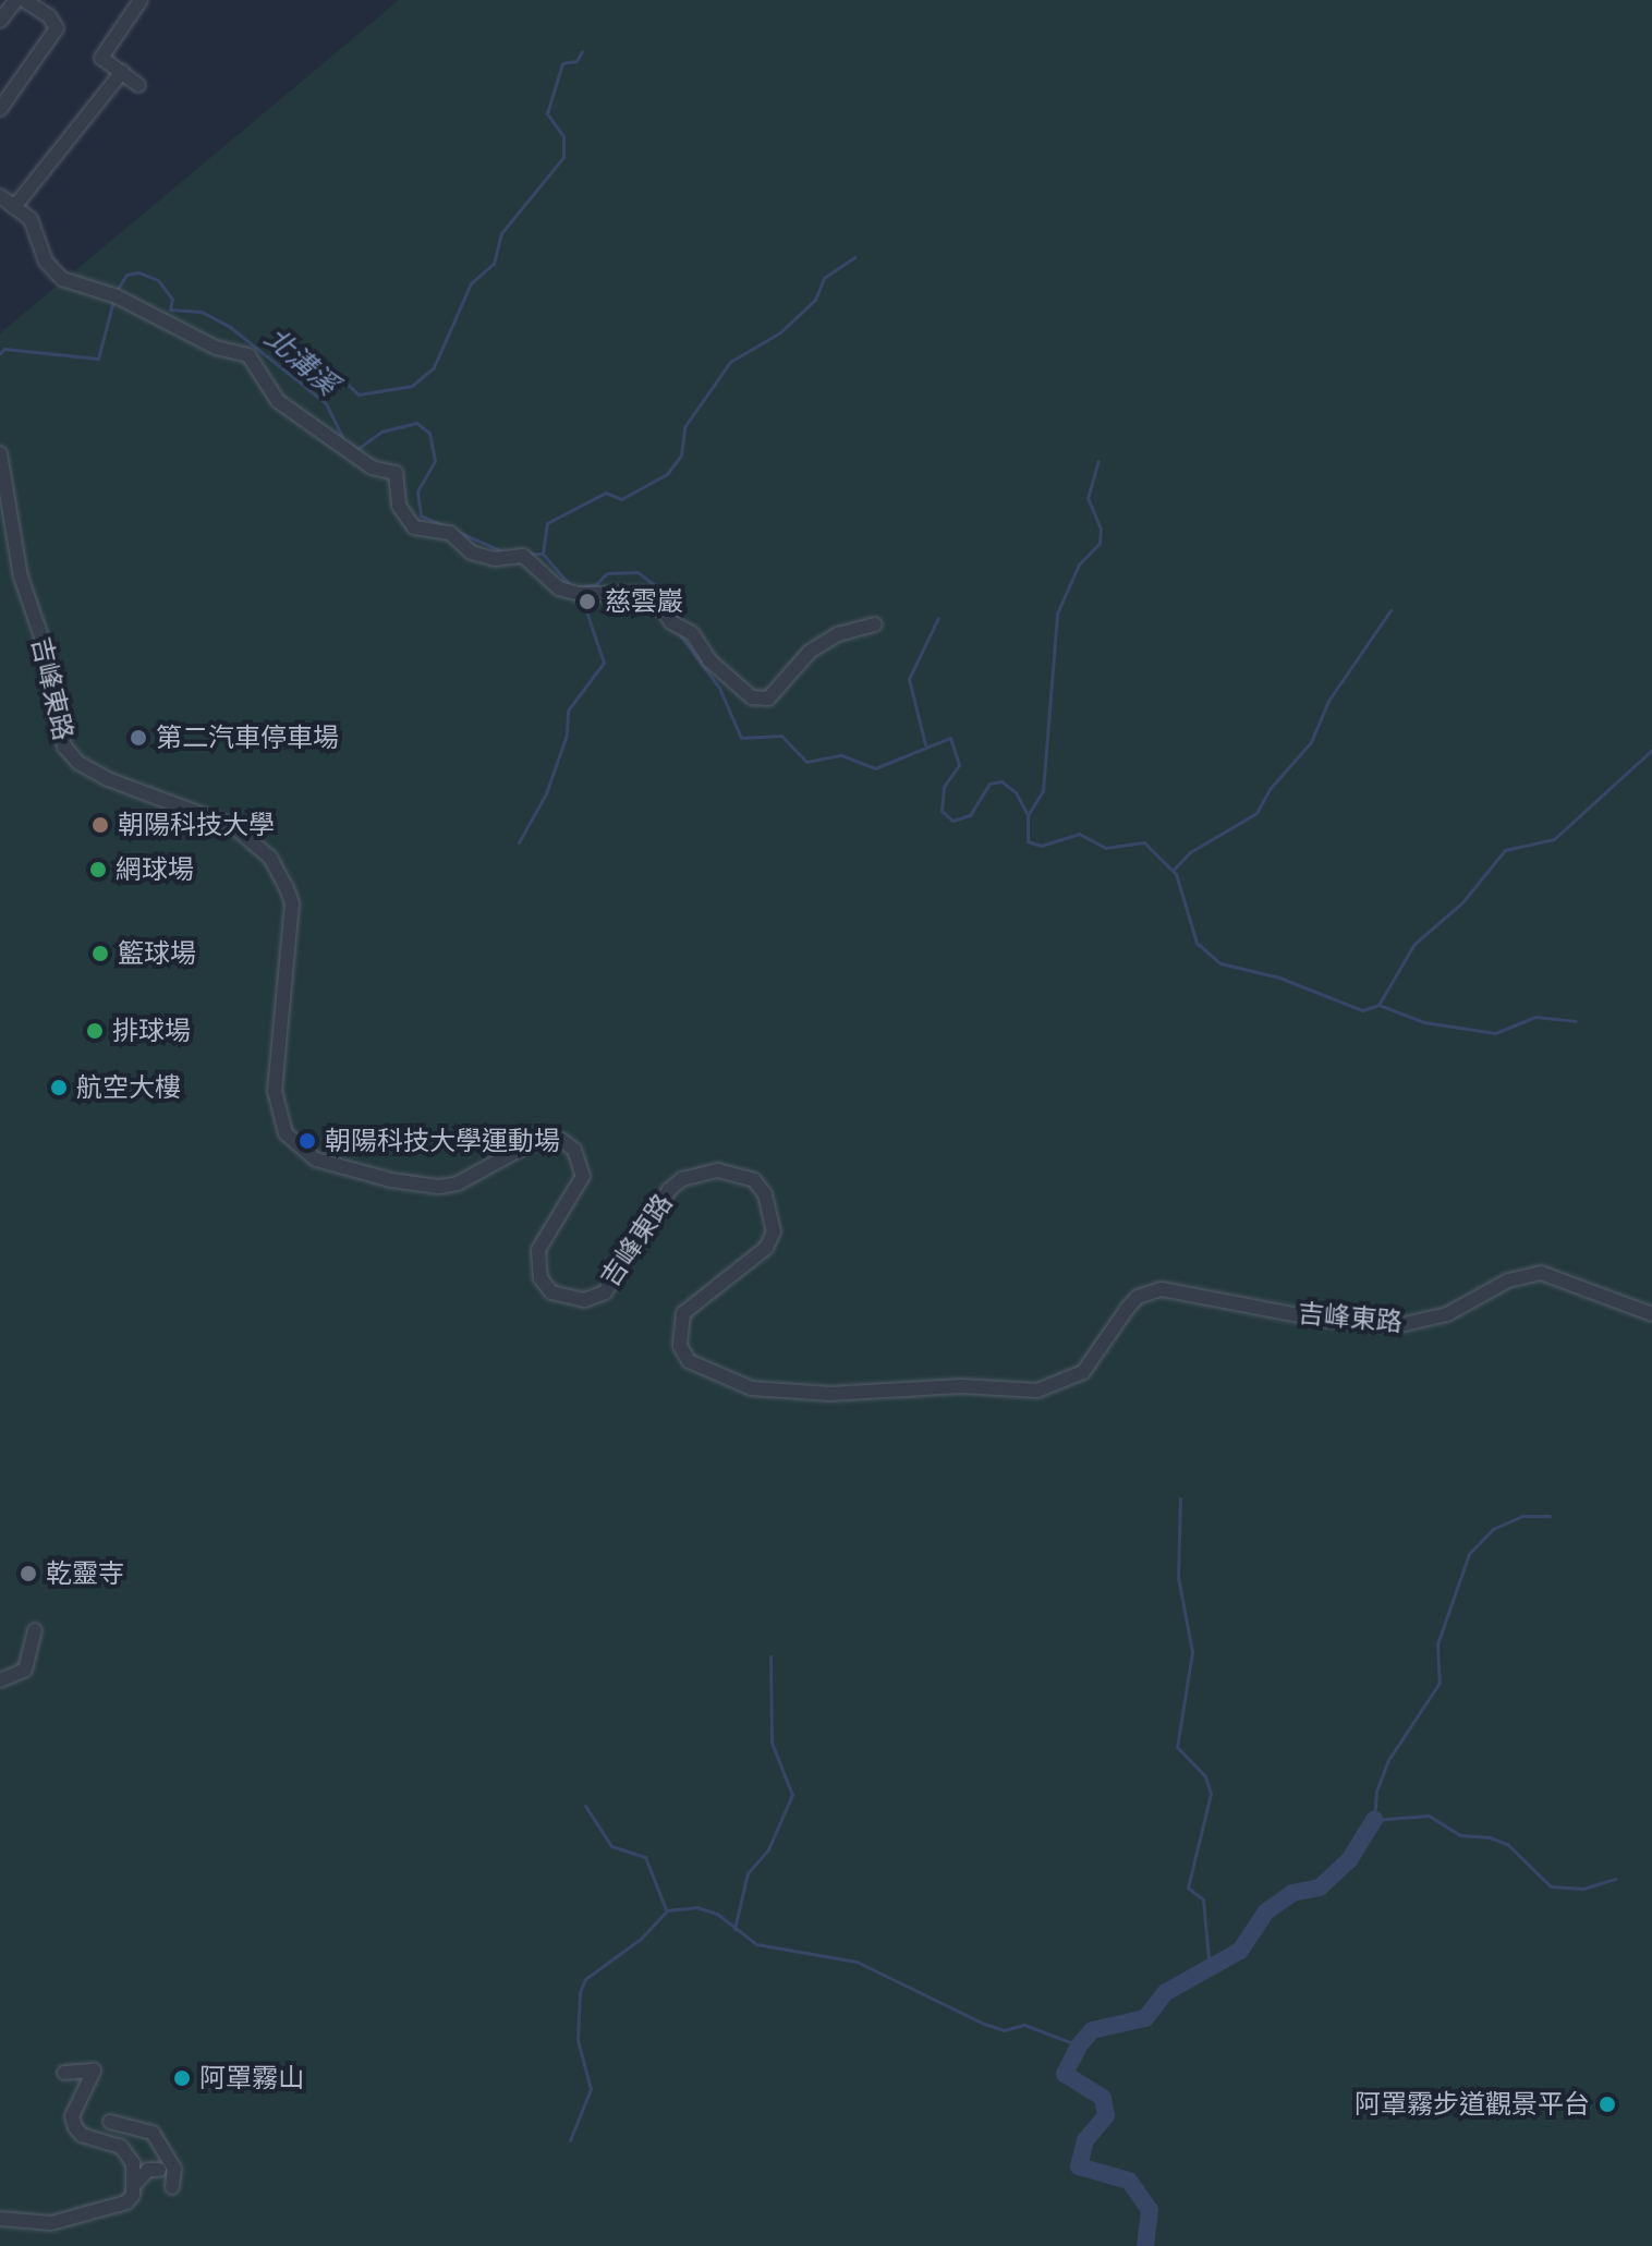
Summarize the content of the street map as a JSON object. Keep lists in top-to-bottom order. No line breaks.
{"streets":{"street":["吉峰東路"]},"water":["北溝溪"],"places":["慈雲巖","第二汽車停車場","朝陽科技大學","網球場","籃球場","排球場","航空大樓","朝陽科技大學運動場","乾靈寺","阿罩霧山","阿罩霧步道觀景平台"]}
